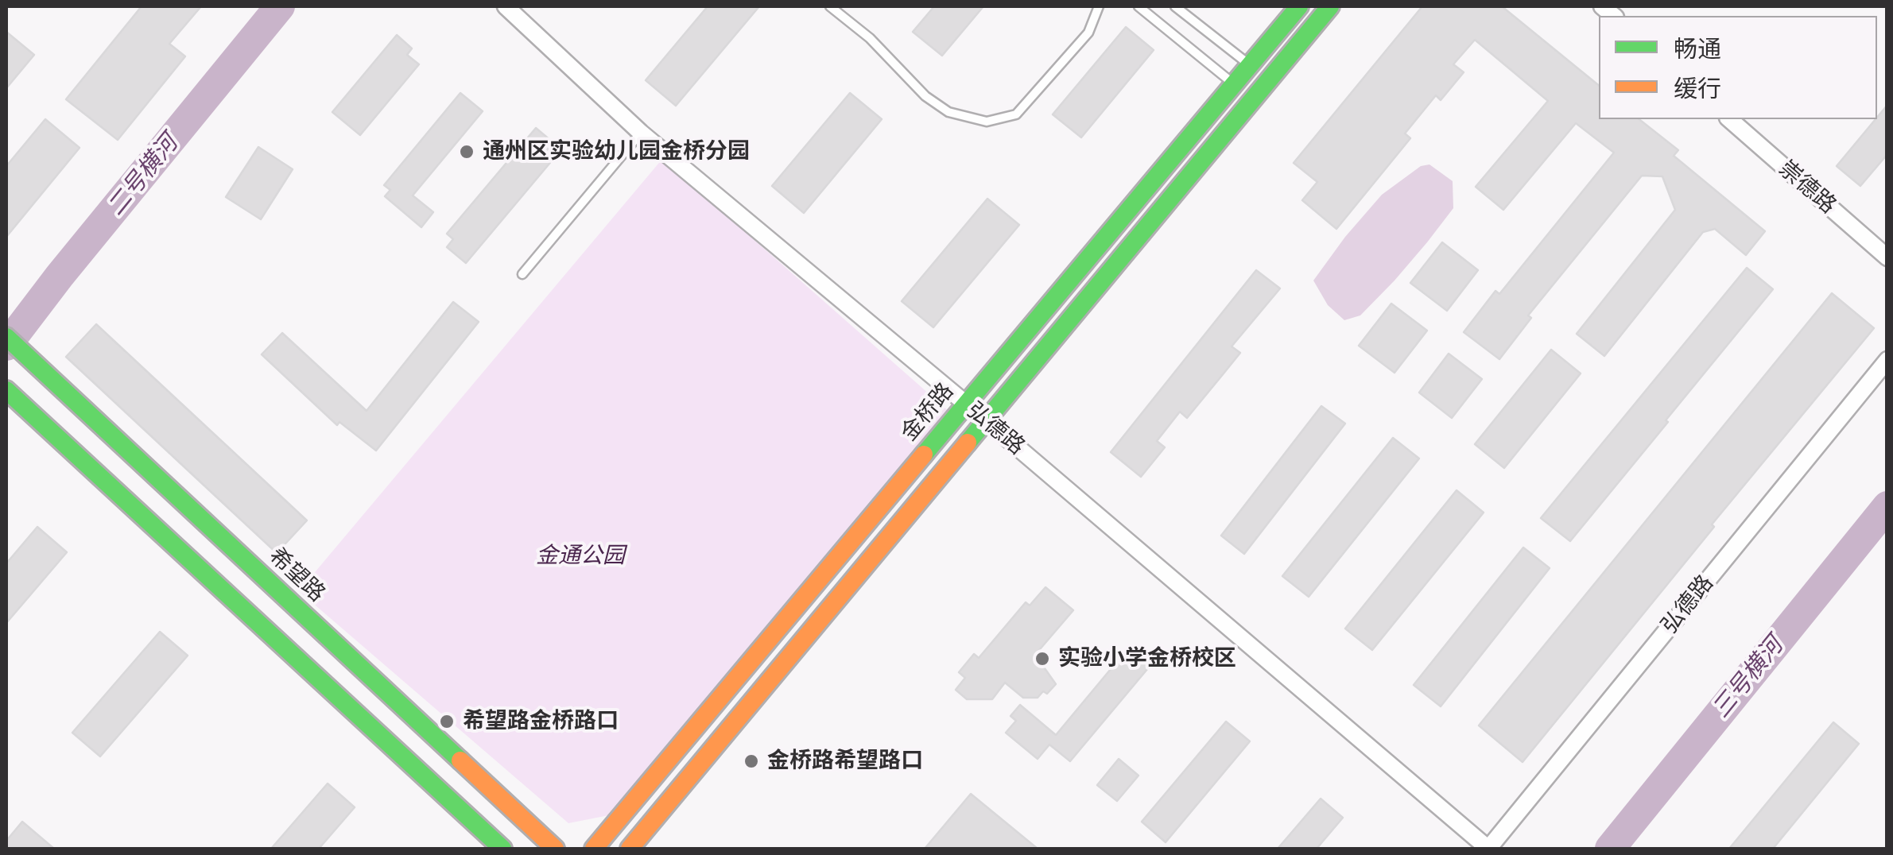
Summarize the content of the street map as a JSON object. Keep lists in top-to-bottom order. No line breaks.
{"streets":{"street":["崇德路","金桥路","弘德路","希望路"]},"water":["二号横河","三号横河"],"parks":["金通公园"],"places":["通州区实验幼儿园金桥分园","实验小学金桥校区","希望路金桥路口","金桥路希望路口"],"legend":["畅通","缓行"]}
